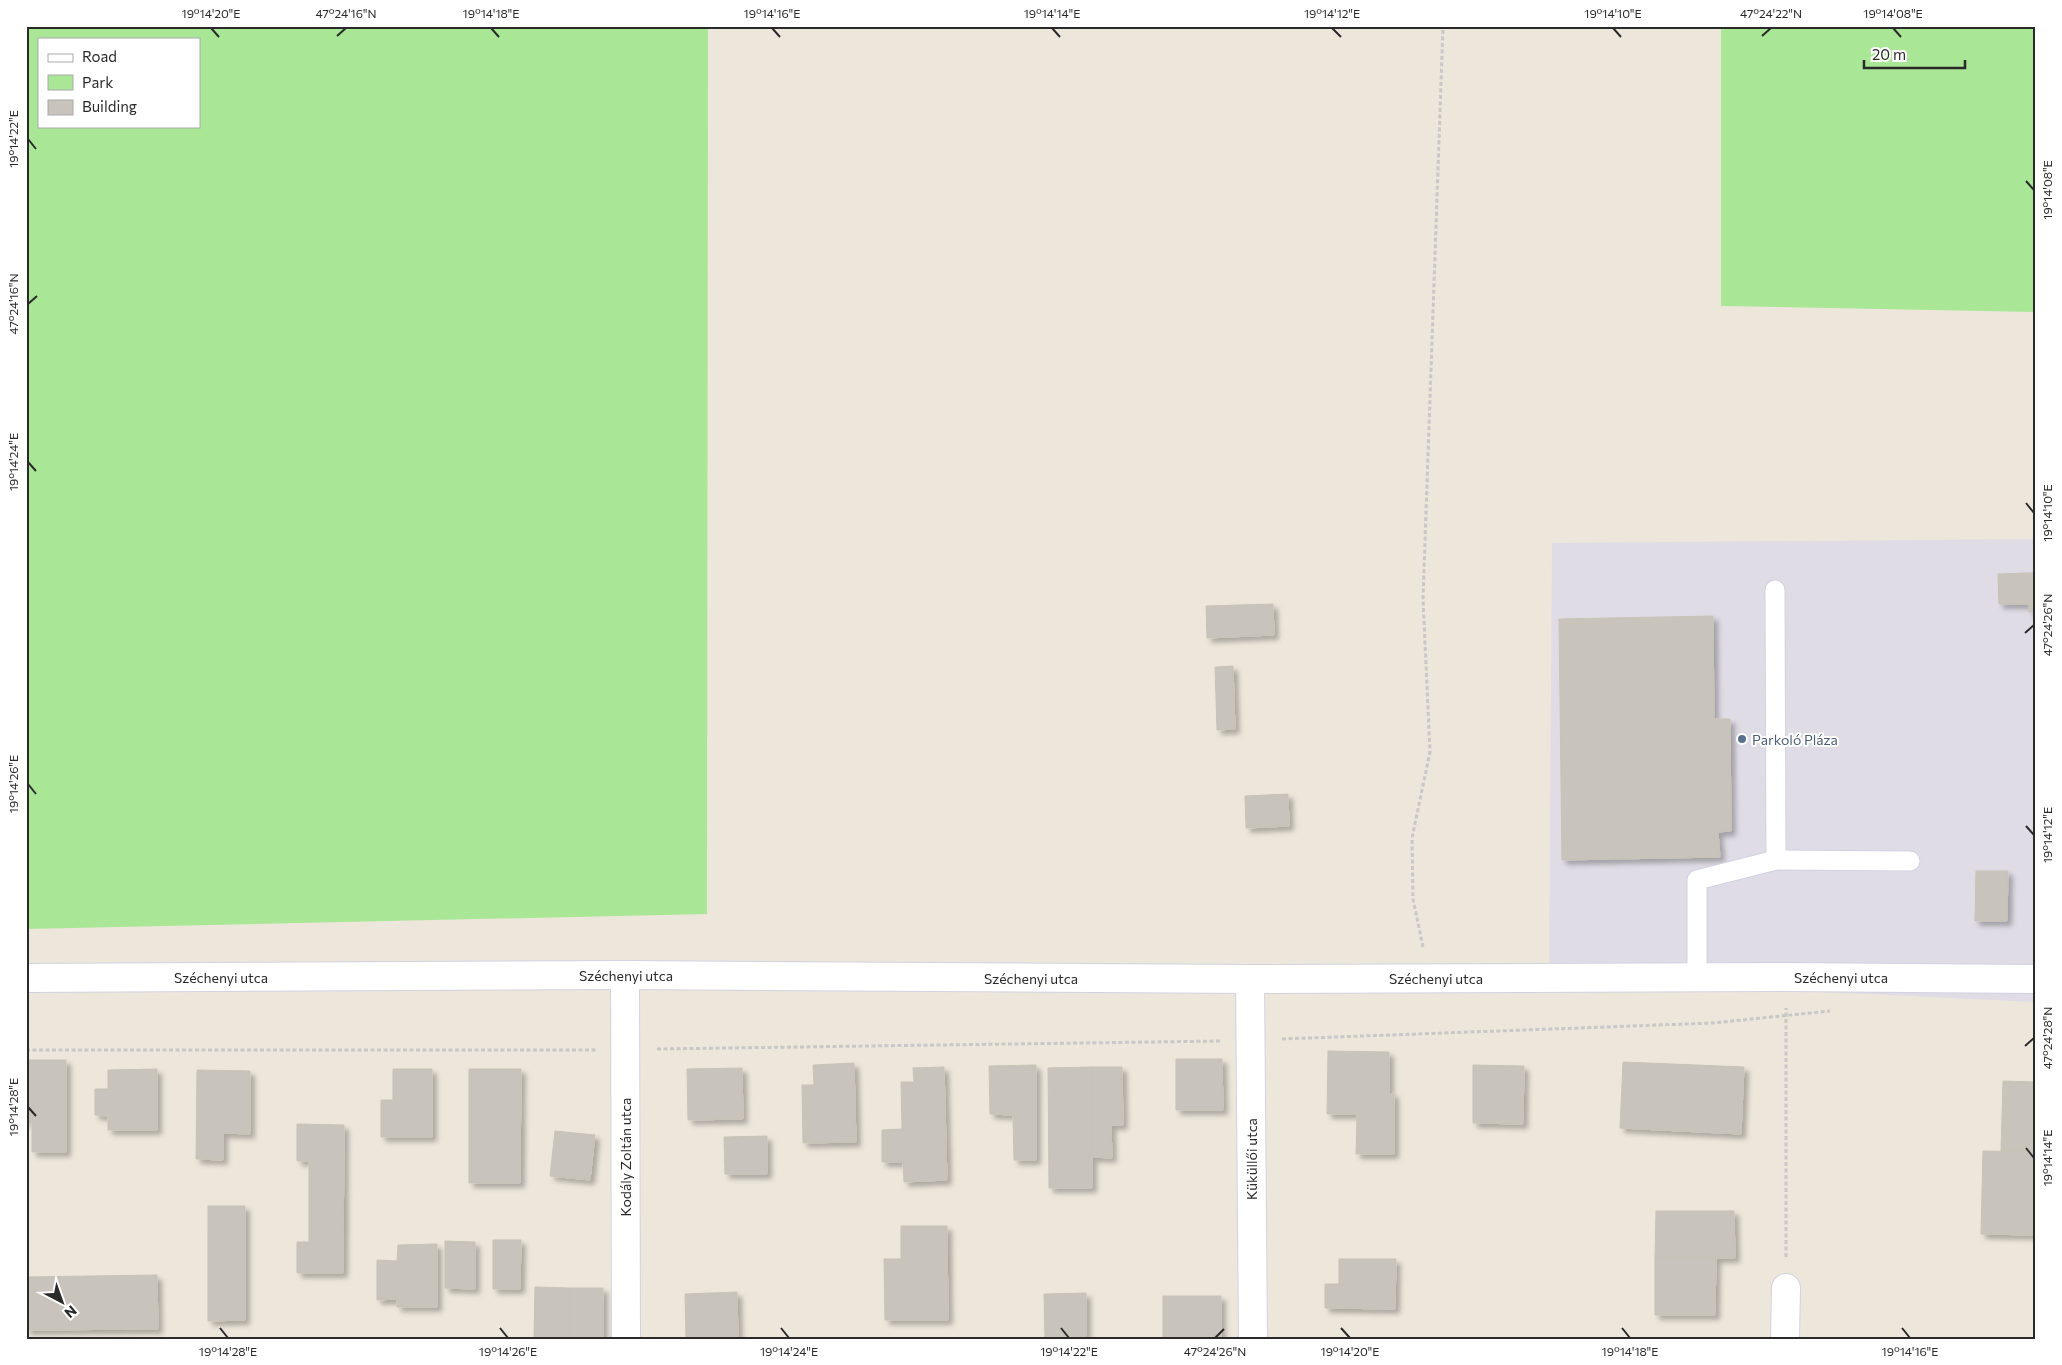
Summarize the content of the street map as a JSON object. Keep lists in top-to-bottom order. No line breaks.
{"streets":{"street":["Széchenyi utca","Kodály Zoltán utca","Küküllői utca"]},"crossings":[["Széchenyi utca","Kodály Zoltán utca"],["Széchenyi utca","Küküllői utca"]],"places":["Parkoló Pláza"],"legend":["Road","Park","Building"],"scale_bar":"20 m","north":"bottom right","coordinates":["19°14'20\"E","47°24'16\"N","19°14'18\"E","19°14'16\"E","19°14'14\"E","19°14'12\"E","19°14'10\"E","47°24'22\"N","19°14'08\"E","19°14'22\"E","19°14'24\"E","47°24'26\"N","19°14'26\"E","47°24'28\"N","19°14'28\"E"]}
